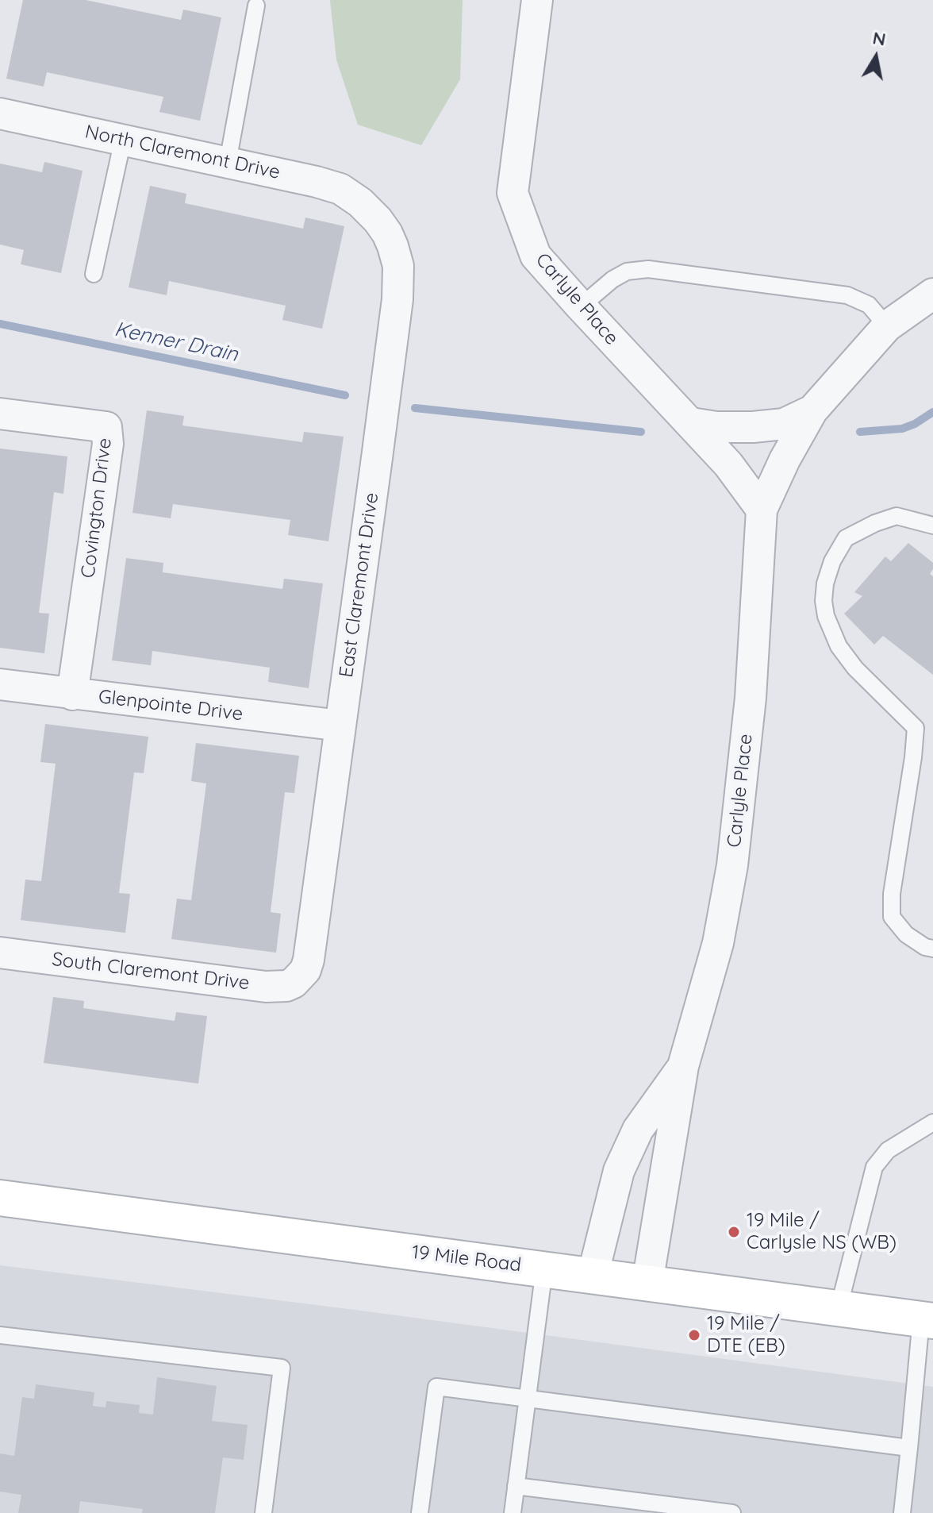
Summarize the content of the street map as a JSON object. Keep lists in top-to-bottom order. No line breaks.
{"streets":{"street":["North Claremont Drive","Carlyle Place","Covington Drive","East Claremont Drive","Glenpointe Drive","South Claremont Drive","19 Mile Road"]},"crossings":[["North Claremont Drive","East Claremont Drive"],["Carlyle Place","19 Mile Road"],["Covington Drive","Glenpointe Drive"],["East Claremont Drive","Glenpointe Drive"],["East Claremont Drive","South Claremont Drive"]],"water":["Kenner Drain"],"places":["19 Mile / Carlysle NS (WB)","19 Mile / DTE (EB)"],"north":"top"}
